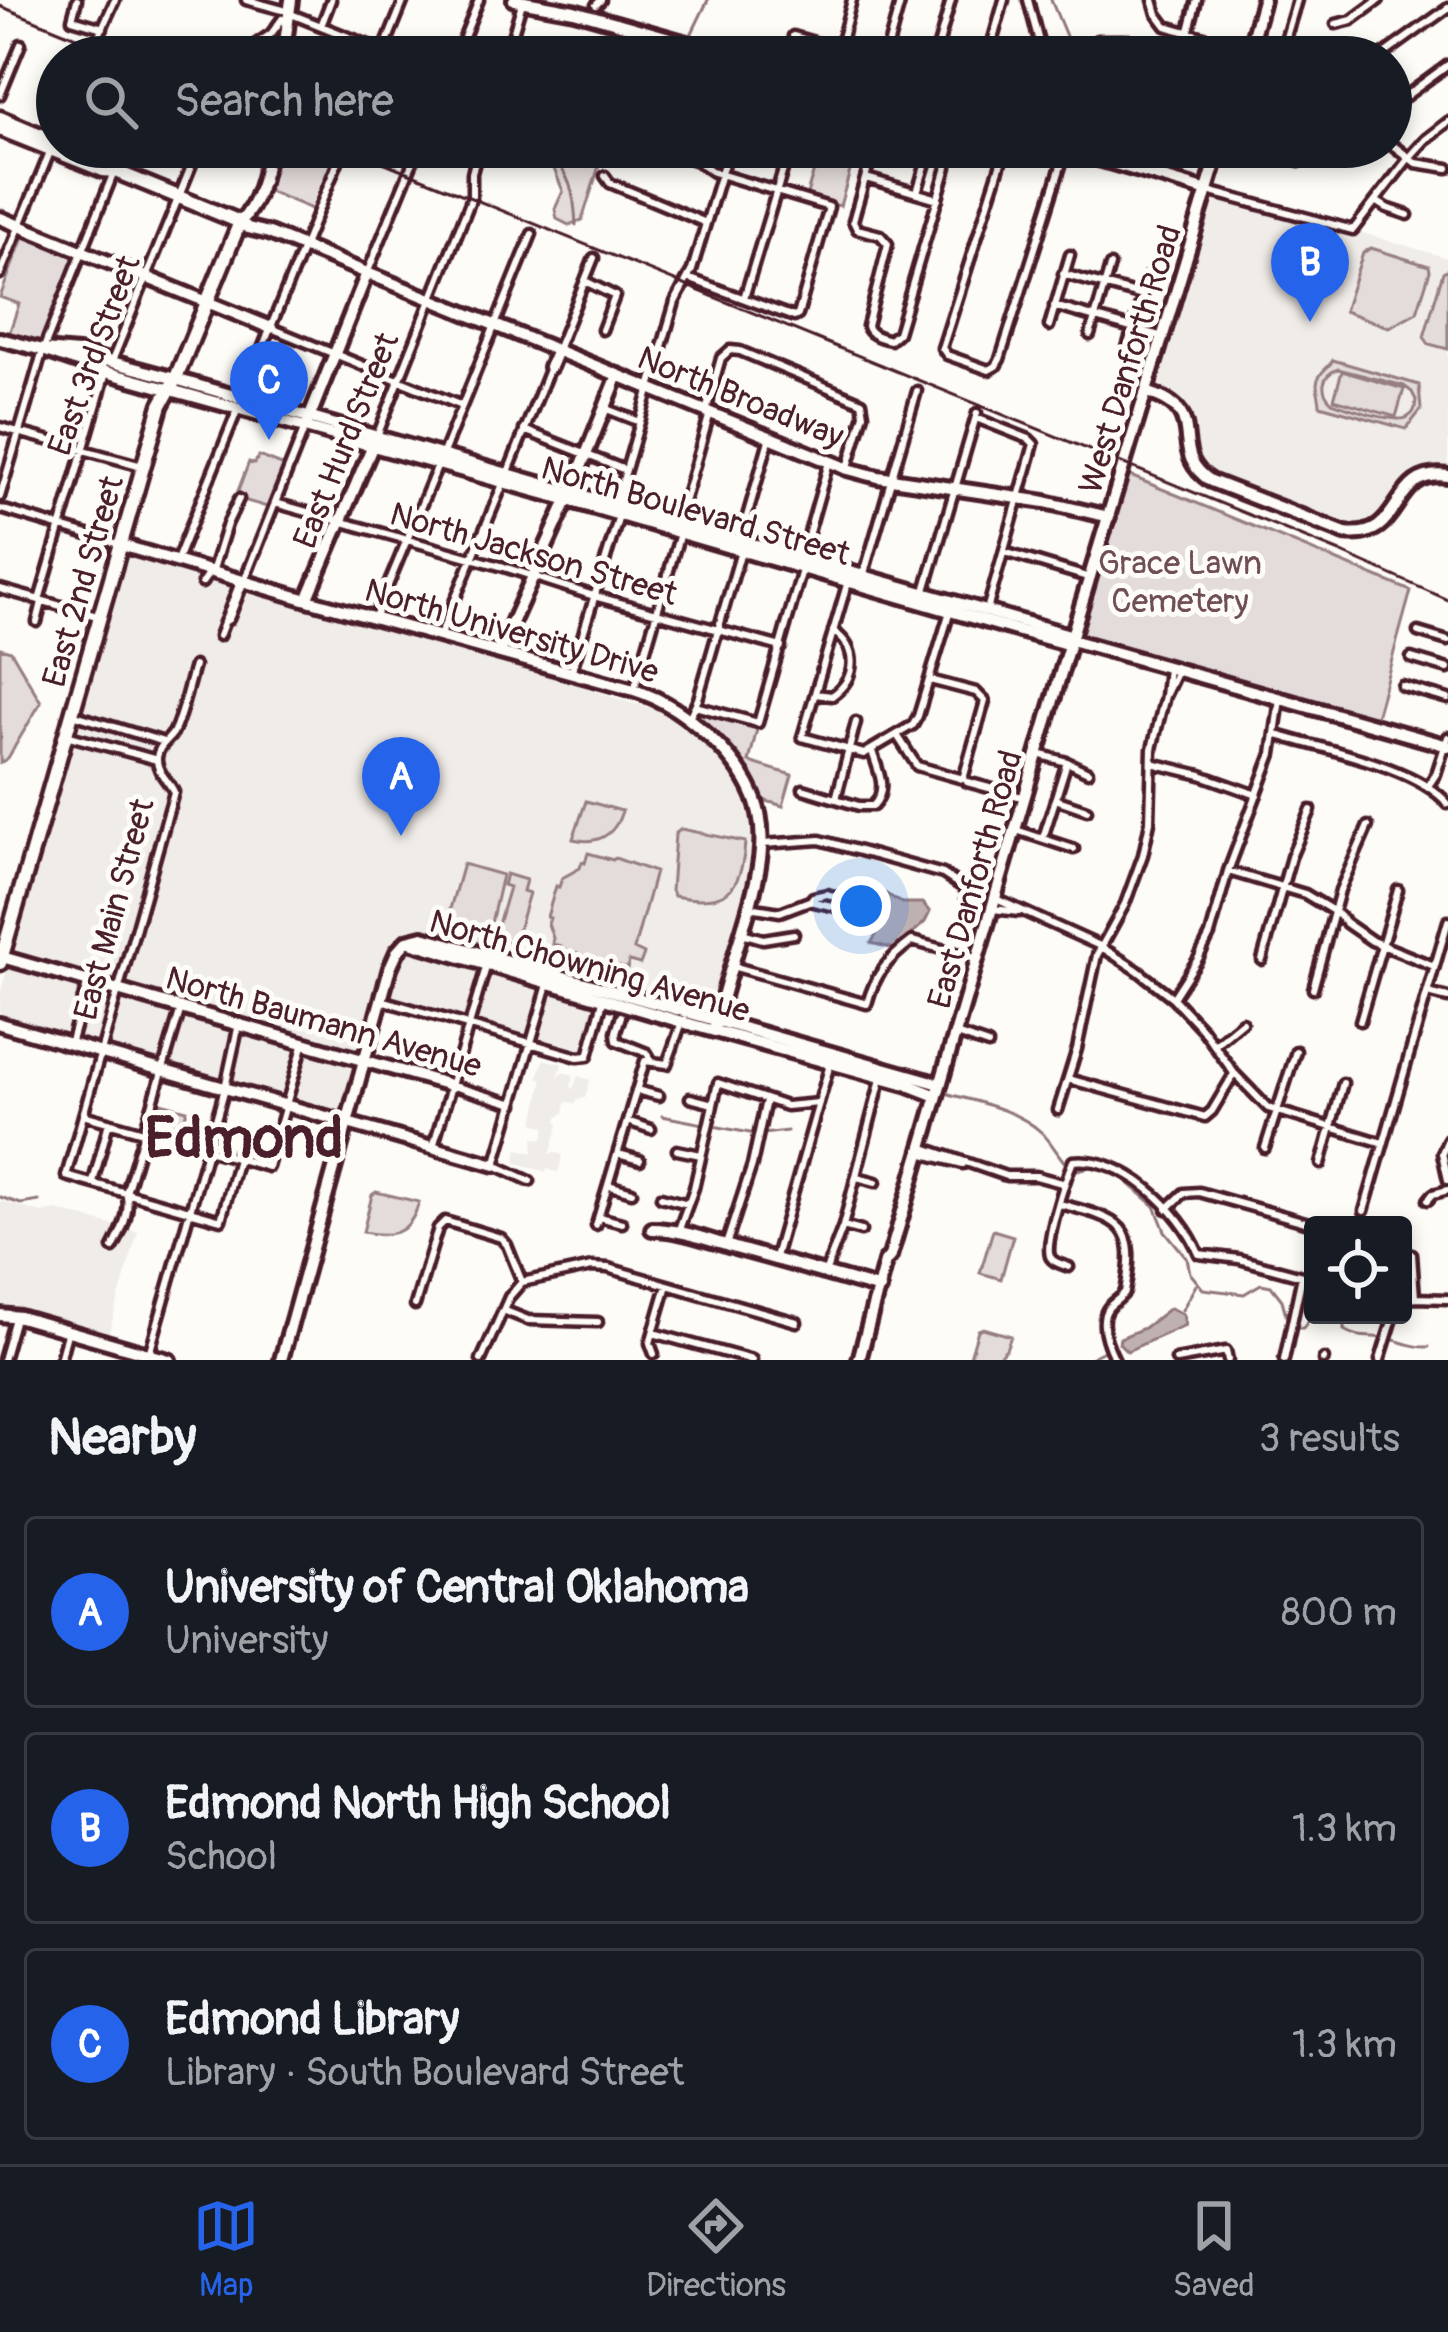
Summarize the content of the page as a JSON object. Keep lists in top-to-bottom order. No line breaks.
{"streets":{"main road":["East 2nd Street"],"street":["East 3rd Street","West Danforth Road","North Broadway","East Hurd Street","North Boulevard Street","North Jackson Street","North University Drive","East Danforth Road","East Main Street","North Chowning Avenue","North Baumann Avenue"]},"crossings":[["East 3rd Street","North Boulevard Street"],["West Danforth Road","North Broadway"],["West Danforth Road","East Danforth Road"],["North Broadway","East Hurd Street"],["North Broadway","East 2nd Street"],["North Broadway","East Danforth Road"],["East Hurd Street","North Boulevard Street"],["East Hurd Street","North Jackson Street"],["East Hurd Street","North University Drive"],["North Boulevard Street","East 2nd Street"],["North Boulevard Street","East Danforth Road"],["East 2nd Street","North University Drive"],["East 2nd Street","North Baumann Avenue"],["East Danforth Road","North Chowning Avenue"],["East Main Street","North Baumann Avenue"]],"districts":["Edmond"],"parks":["Grace Lawn Cemetery"],"page":{"search":"Search here","pins":["B","C","A"],"heading":["Nearby","3 results"],"list":[{"mark":"A","name":"University of Central Oklahoma","note":"University","value":"800 m"},{"mark":"B","name":"Edmond North High School","note":"School","value":"1.3 km"},{"mark":"C","name":"Edmond Library","note":"Library · South Boulevard Street","value":"1.3 km"}],"nav":["Map","Directions","Saved"]}}
